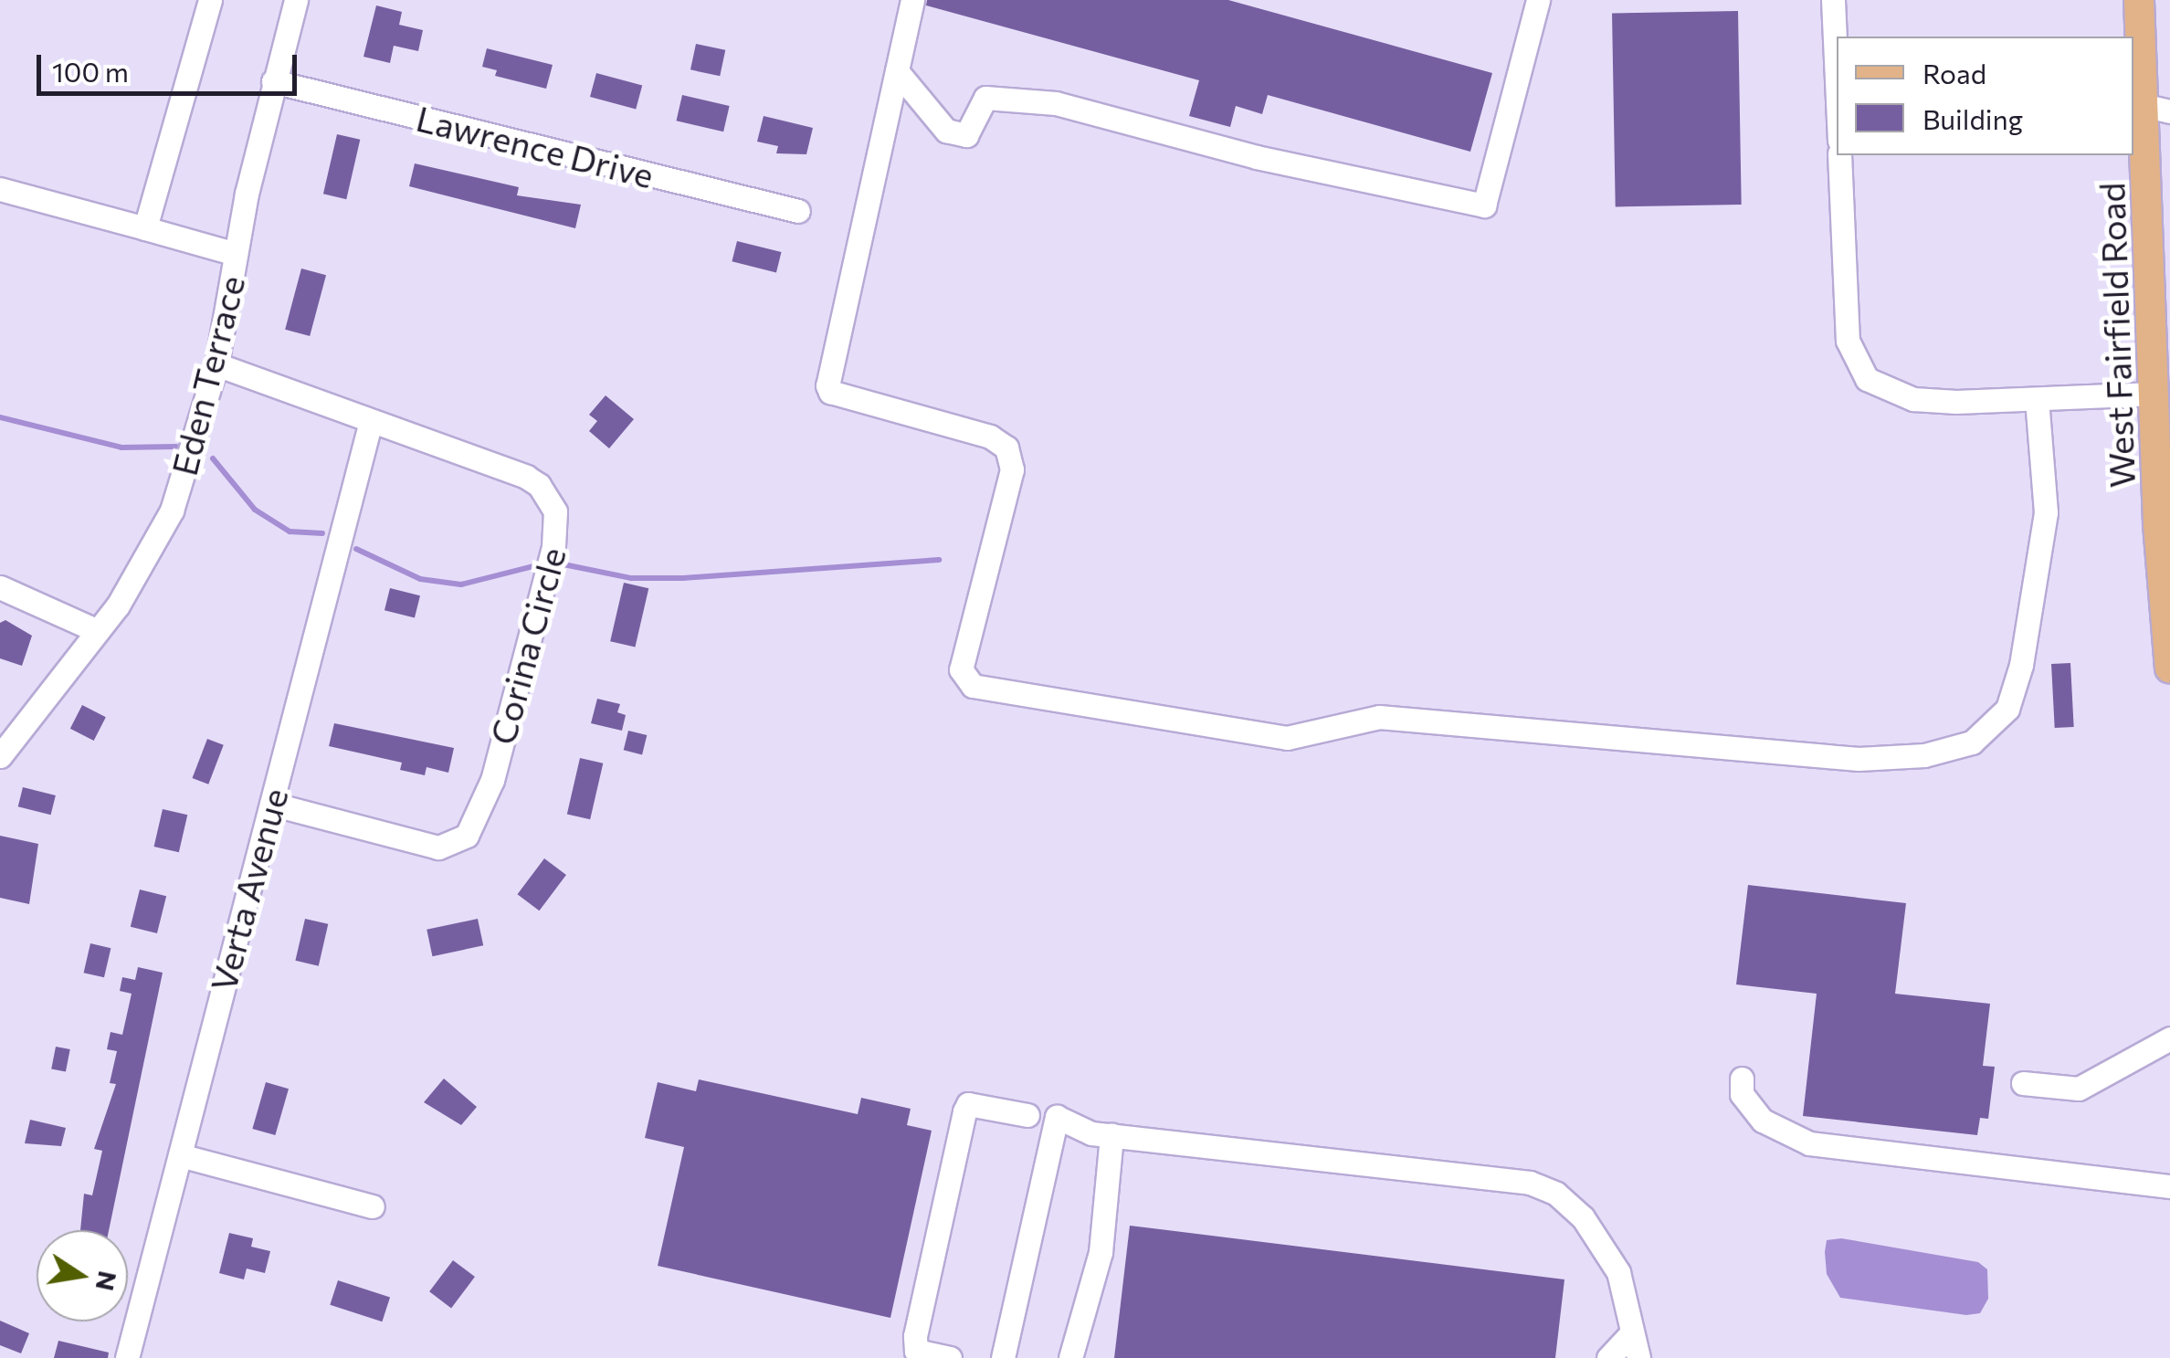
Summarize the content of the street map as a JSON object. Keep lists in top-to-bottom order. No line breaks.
{"streets":{"main road":["West Fairfield Road"],"street":["Lawrence Drive","Eden Terrace","Corina Circle","Verta Avenue"]},"crossings":[["Lawrence Drive","Eden Terrace"],["Eden Terrace","Corina Circle"],["Corina Circle","Verta Avenue"]],"legend":["Road","Building"],"scale_bar":"100 m","north":"right"}
